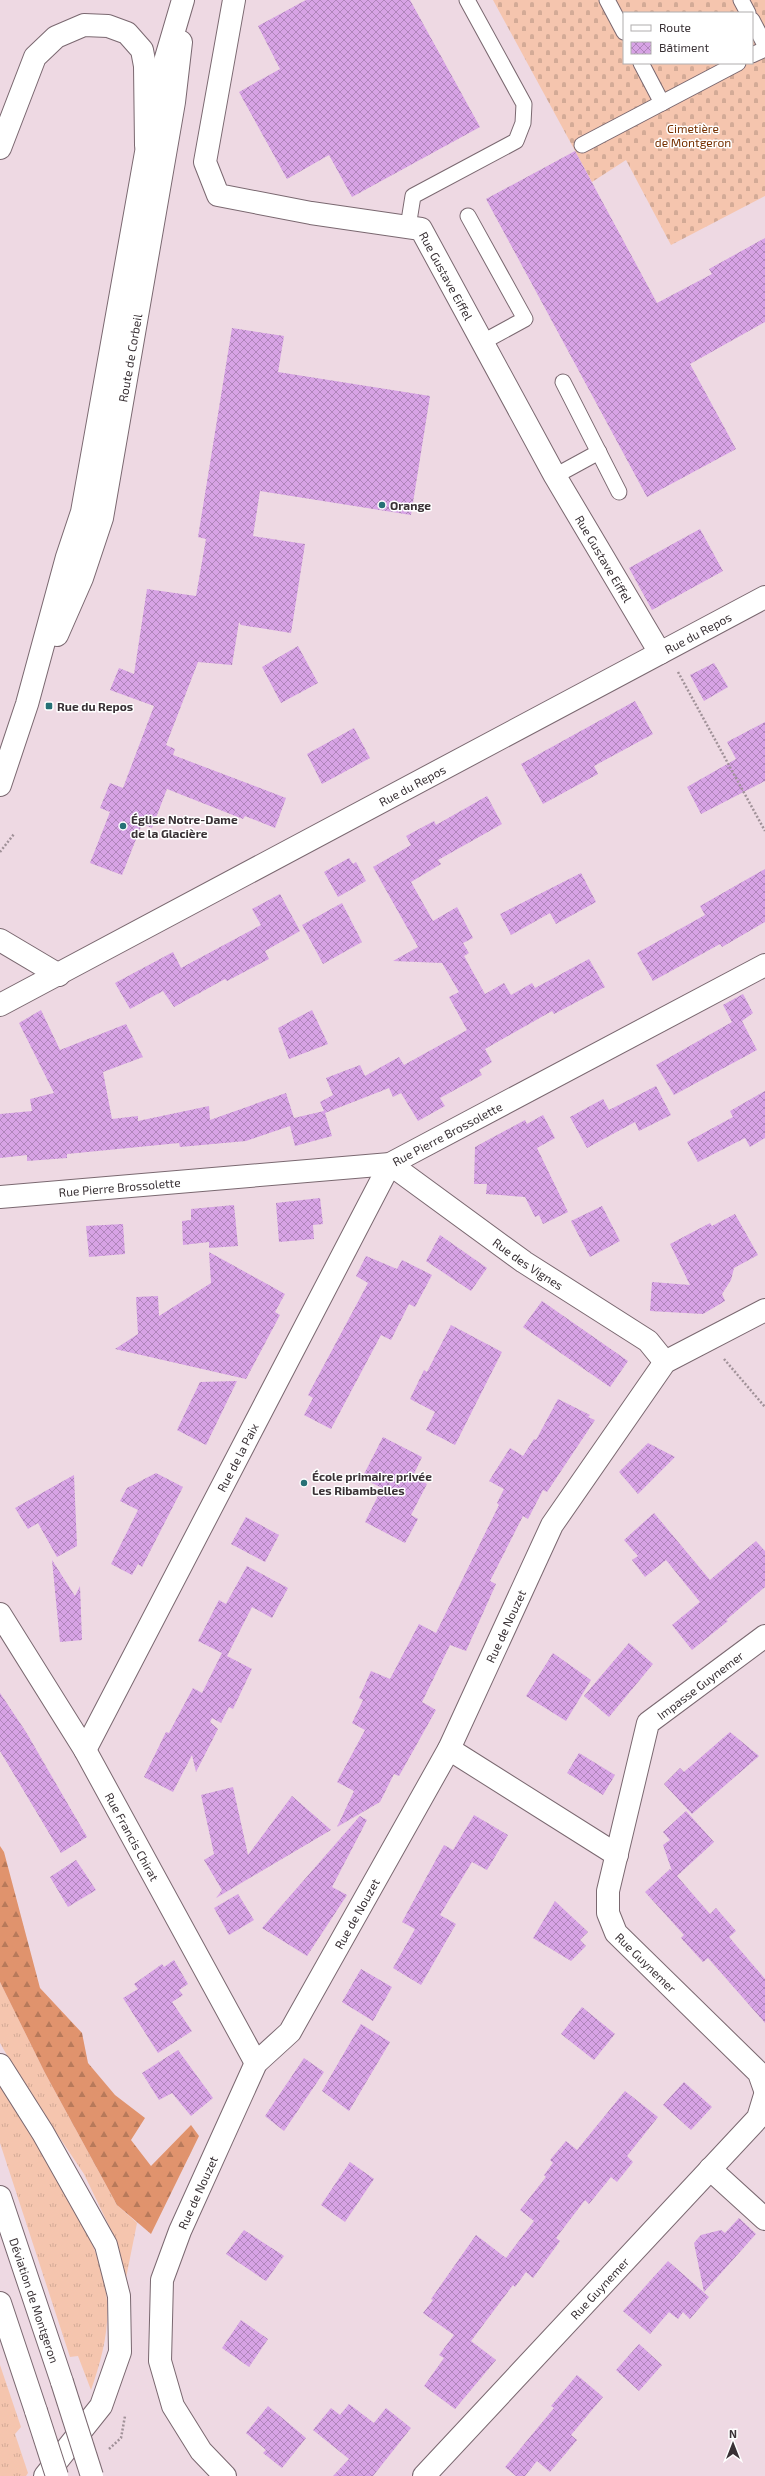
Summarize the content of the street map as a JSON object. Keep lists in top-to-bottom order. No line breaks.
{"streets":{"street":["Rue Gustave Eiffel","Route de Corbeil","Rue du Repos","Rue Pierre Brossolette","Rue des Vignes","Rue de la Paix","Rue de Nouzet","Impasse Guynemer","Rue Francis Chirat","Rue Guynemer","Déviation de Montgeron"]},"crossings":[["Rue Gustave Eiffel","Rue du Repos"],["Rue Pierre Brossolette","Rue des Vignes"],["Rue Pierre Brossolette","Rue de la Paix"],["Rue des Vignes","Rue de la Paix"],["Rue des Vignes","Rue de Nouzet"],["Rue de la Paix","Rue Francis Chirat"],["Rue de Nouzet","Rue Francis Chirat"],["Impasse Guynemer","Rue Guynemer"]],"parks":["Cimetière de Montgeron"],"places":{"other":["Orange","Église Notre-Dame de la Glacière","École primaire privée Les Ribambelles"],"transit":["Rue du Repos"]},"legend":["Route","Bâtiment"],"north":"top"}
